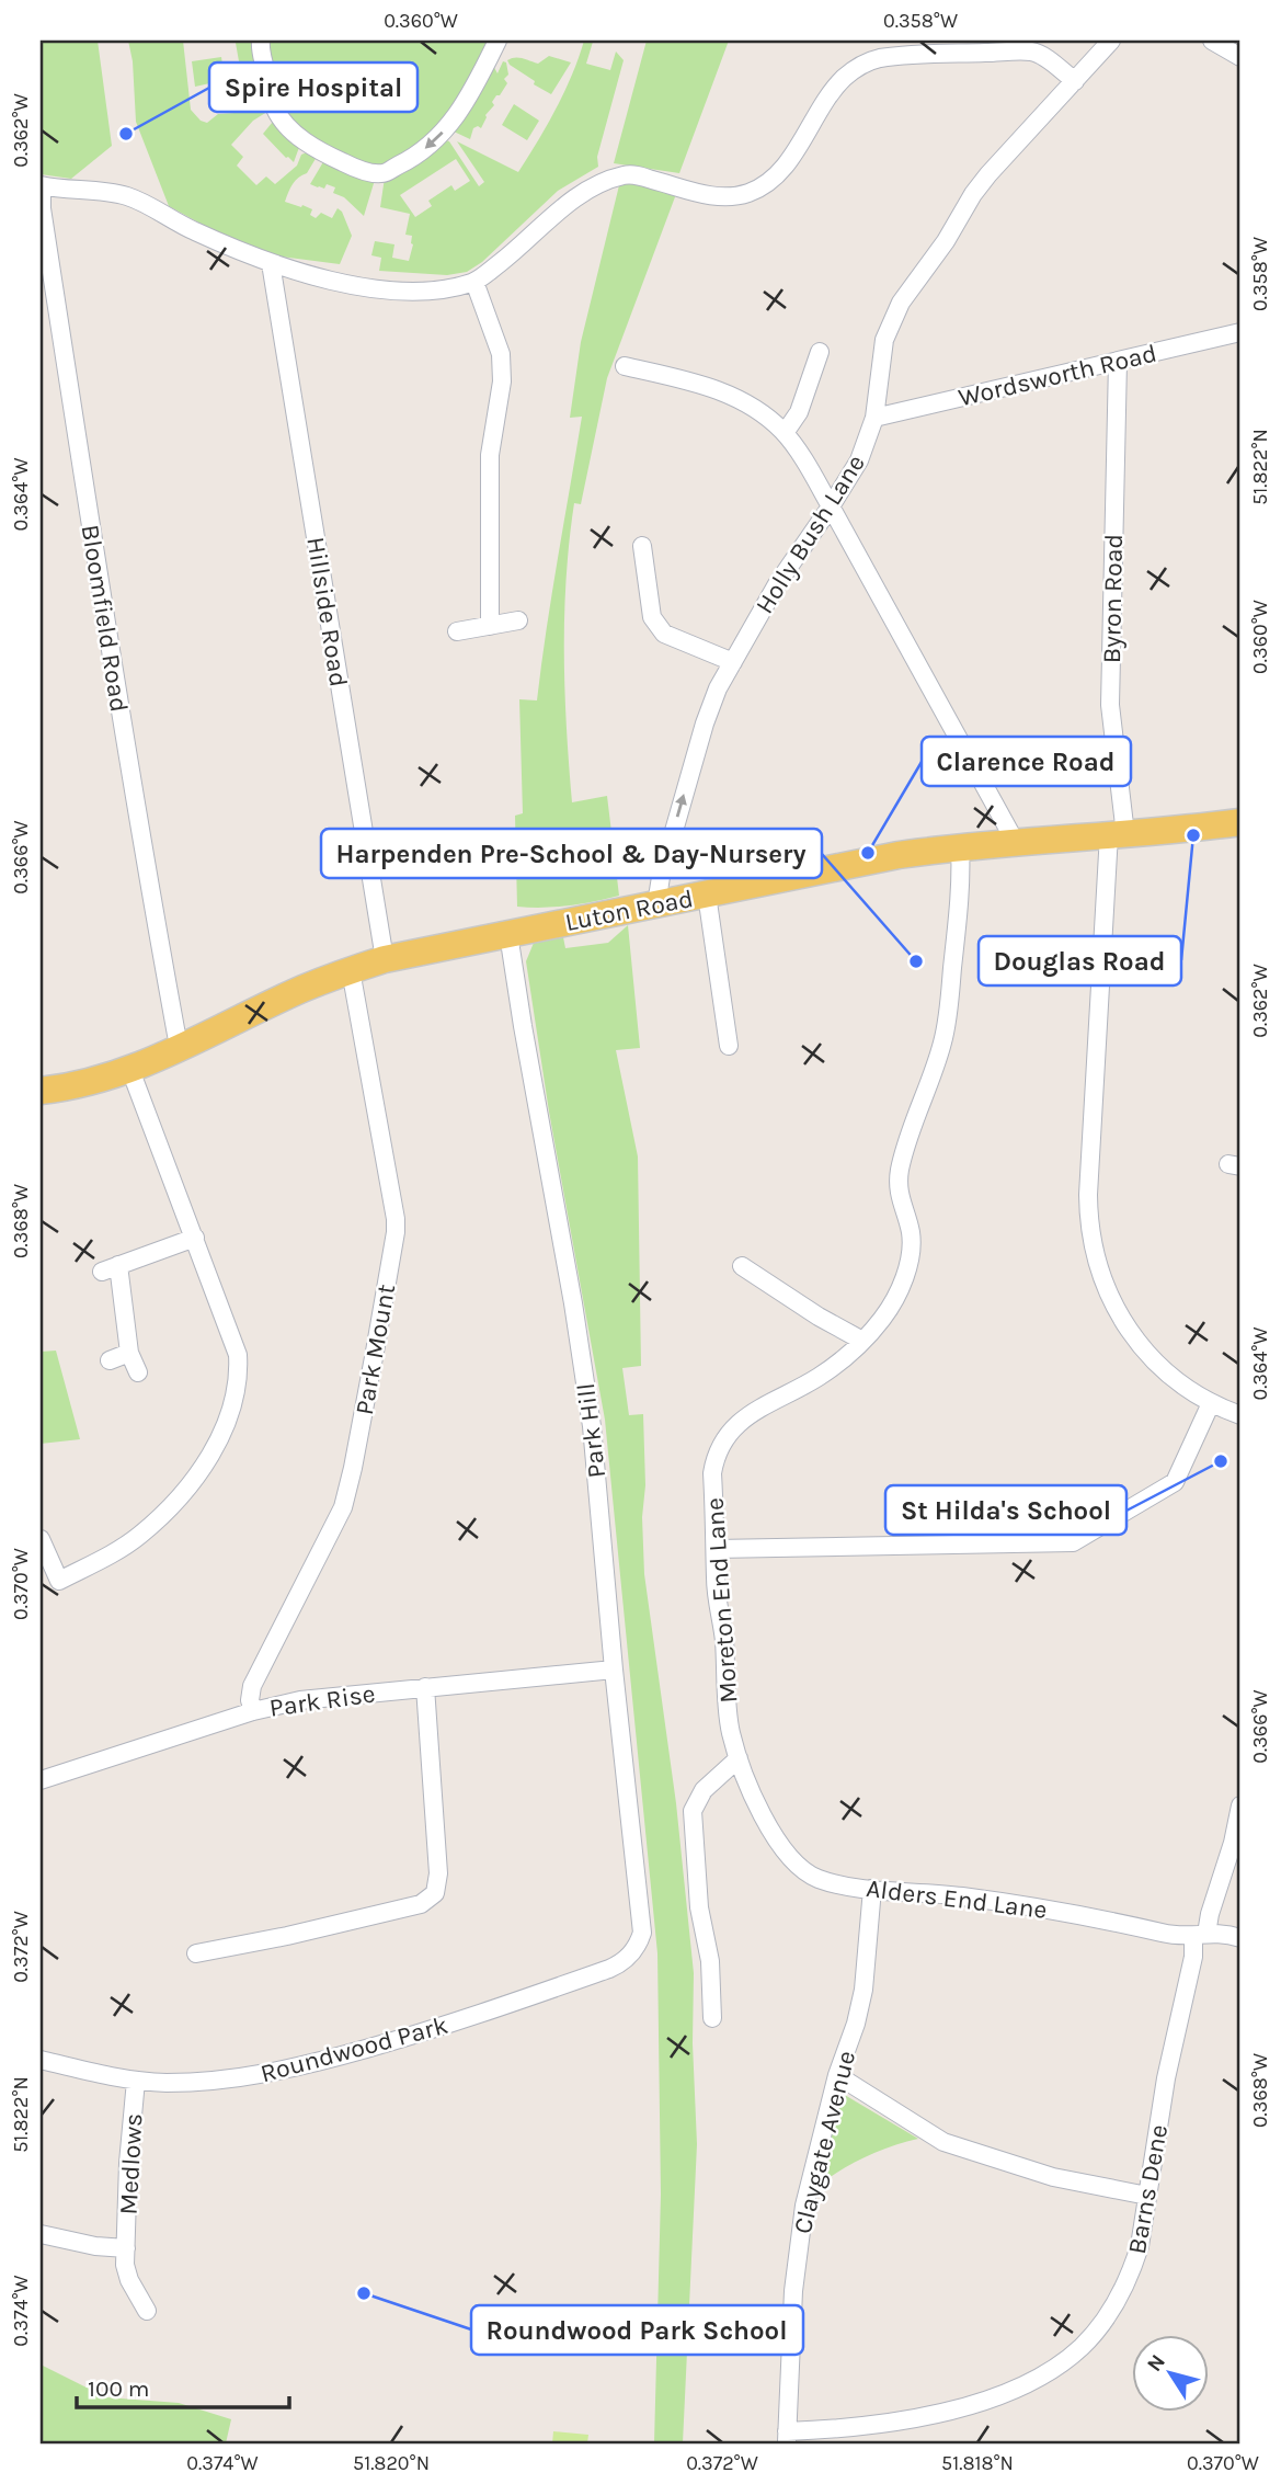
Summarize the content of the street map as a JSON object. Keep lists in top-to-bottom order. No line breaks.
{"streets":{"main road":["Luton Road"],"street":["Wordsworth Road","Holly Bush Lane","Byron Road","Hillside Road","Bloomfield Road","Park Mount","Park Hill","Moreton End Lane","Park Rise","Alders End Lane","Roundwood Park","Claygate Avenue","Medlows","Barns Dene"]},"crossings":[["Wordsworth Road","Holly Bush Lane"],["Wordsworth Road","Byron Road"],["Holly Bush Lane","Luton Road"],["Byron Road","Luton Road"],["Hillside Road","Luton Road"],["Bloomfield Road","Luton Road"],["Luton Road","Park Mount"],["Luton Road","Park Hill"],["Luton Road","Moreton End Lane"],["Park Mount","Park Rise"],["Park Hill","Park Rise"],["Park Hill","Roundwood Park"],["Moreton End Lane","Alders End Lane"],["Alders End Lane","Claygate Avenue"],["Alders End Lane","Barns Dene"],["Roundwood Park","Medlows"],["Claygate Avenue","Barns Dene"]],"places":["Spire Hospital","Douglas Road","Clarence Road","Harpenden Pre-School & Day-Nursery","St Hilda's School","Roundwood Park School"],"scale_bar":"100 m","north":"top left","coordinates":["0.360°W","0.358°W","0.362°W","51.822°N","0.364°W","0.366°W","0.368°W","0.370°W","0.372°W","0.374°W","51.820°N","51.818°N"]}
